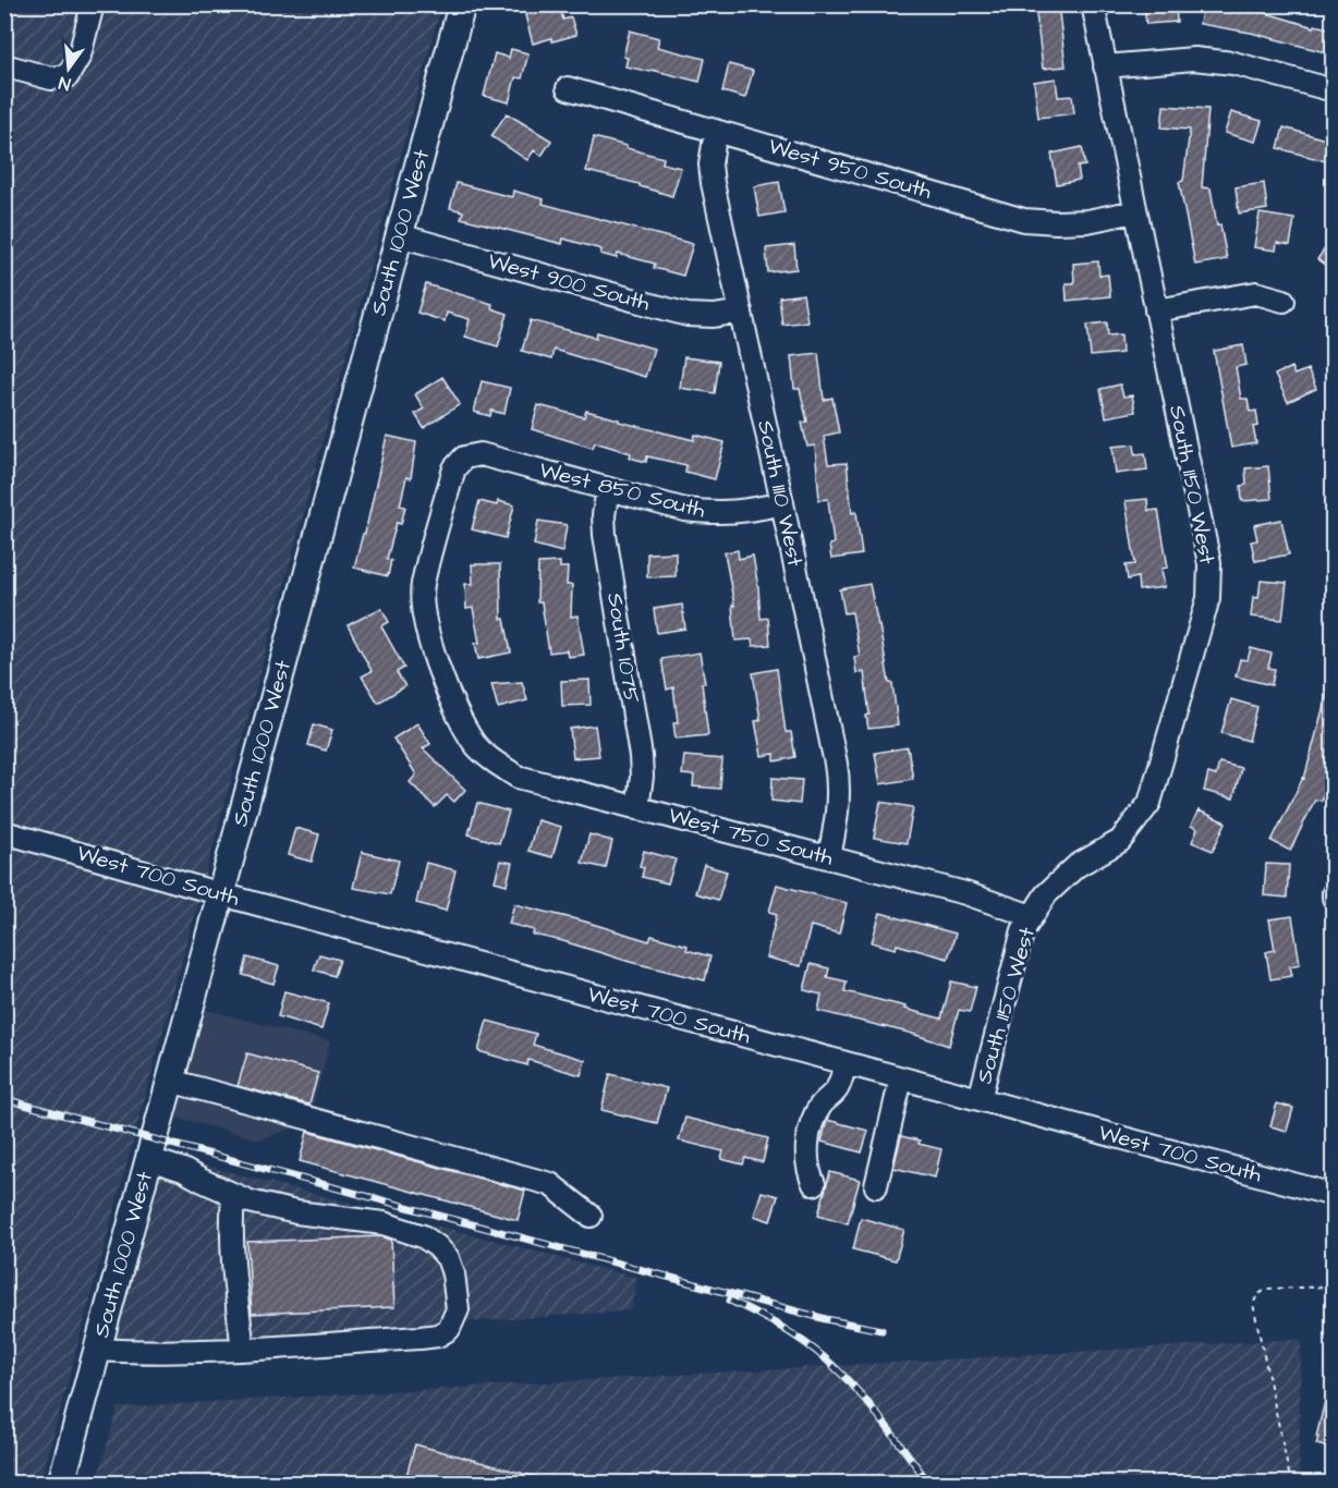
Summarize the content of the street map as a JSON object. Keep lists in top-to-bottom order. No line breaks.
{"streets":{"main road":["South 1000 West"],"street":["West 950 South","West 900 South","South 1150 West","West 850 South","South 1110 West","South 1075","West 750 South","West 700 South"]},"crossings":[["West 950 South","South 1150 West"],["West 950 South","South 1110 West"],["South 1000 West","West 900 South"],["South 1000 West","West 700 South"],["West 900 South","South 1110 West"],["South 1150 West","West 750 South"],["South 1150 West","West 700 South"],["West 850 South","South 1110 West"],["West 850 South","South 1075"],["West 850 South","West 750 South"],["South 1110 West","West 750 South"],["South 1075","West 750 South"]],"north":"bottom"}
